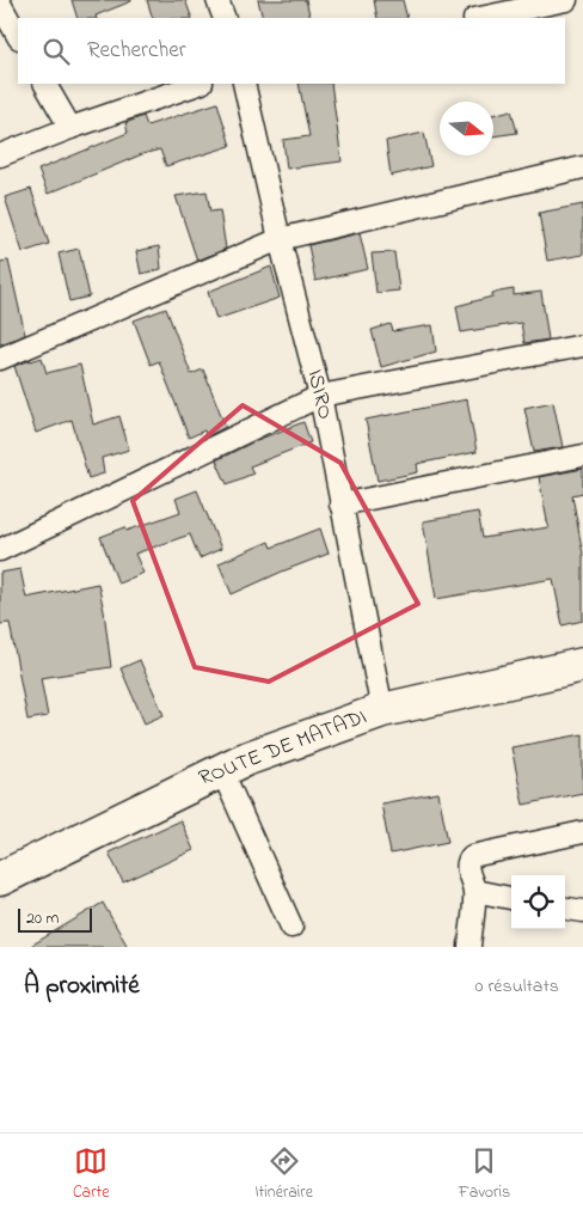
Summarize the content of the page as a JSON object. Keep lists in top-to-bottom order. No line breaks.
{"streets":{"main road":["ROUTE DE MATADI"],"street":["ISIRO"]},"crossings":[["ISIRO","ROUTE DE MATADI"]],"scale_bar":"20 m","north":"right","page":{"search":"Rechercher","scale":"20 m","heading":["À proximité","0 résultats"],"nav":["Carte","Itinéraire","Favoris"]}}
